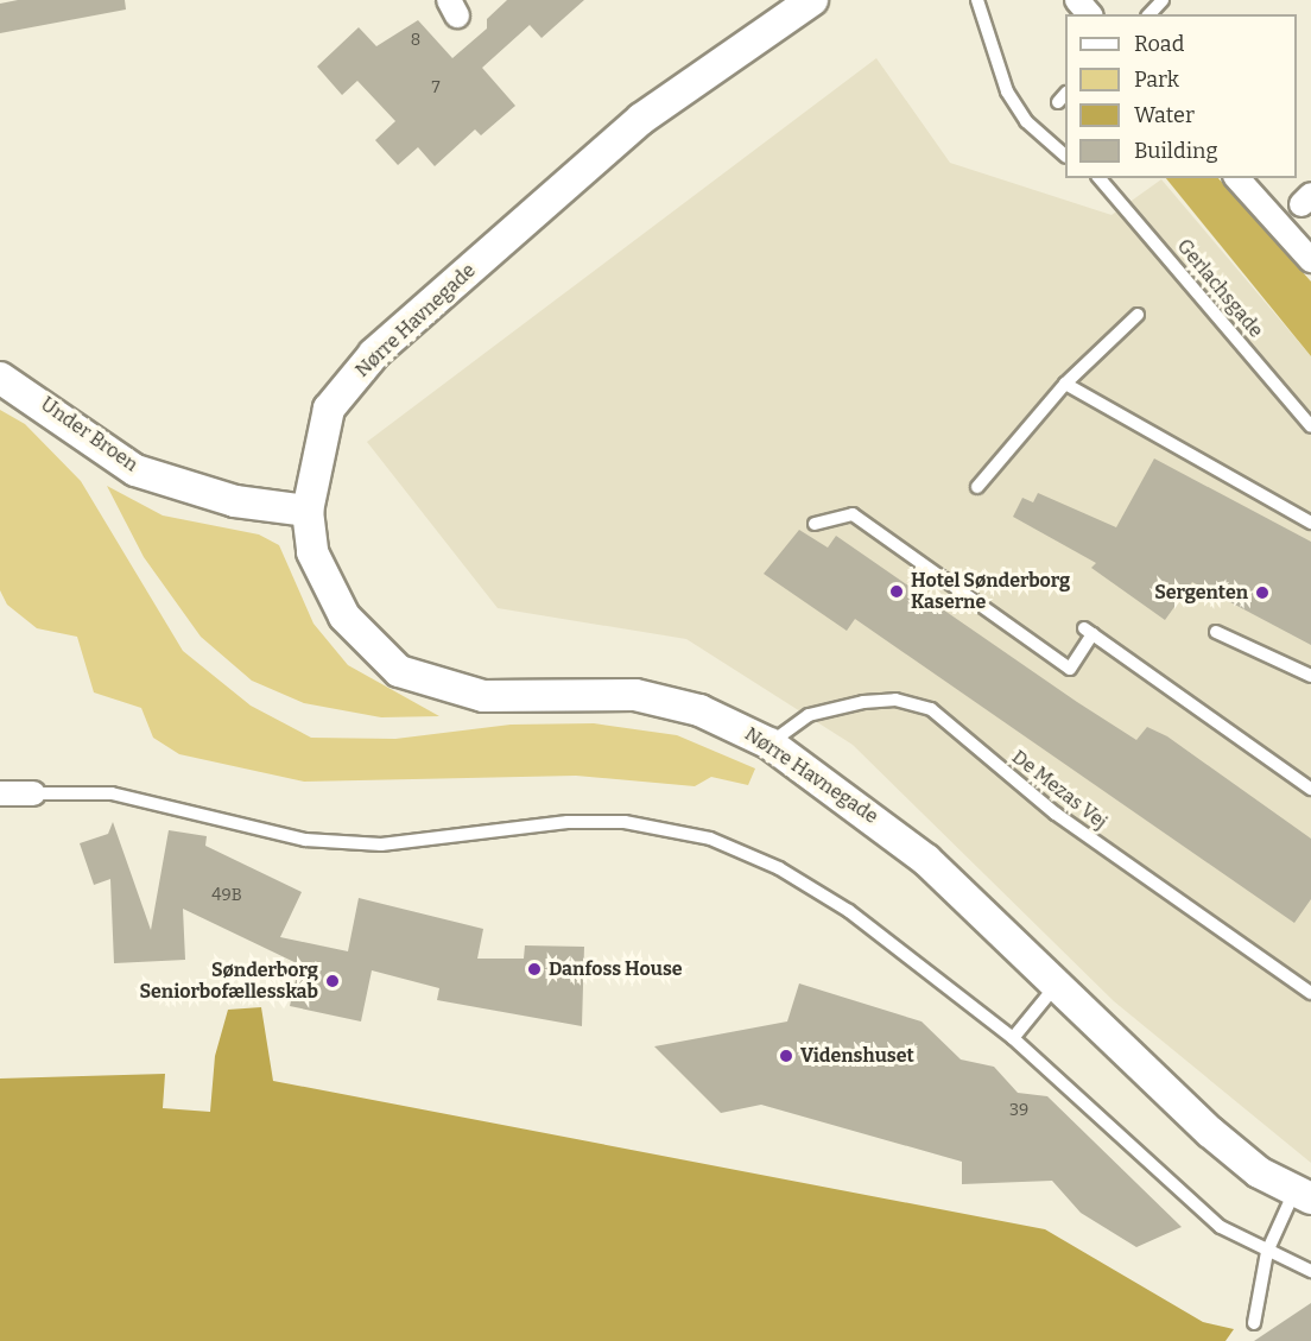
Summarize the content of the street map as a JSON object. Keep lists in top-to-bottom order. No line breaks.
{"streets":{"street":["Nørre Havnegade","Under Broen"],"lane":["Gerlachsgade","De Mezas Vej"]},"crossings":[["Nørre Havnegade","Under Broen"],["Nørre Havnegade","De Mezas Vej"]],"places":["Hotel Sønderborg Kaserne","Sergenten","Danfoss House","Sønderborg Seniorbofællesskab","Videnshuset"],"house_numbers":["8","7","49B","39"],"legend":["Road","Park","Water","Building"]}
